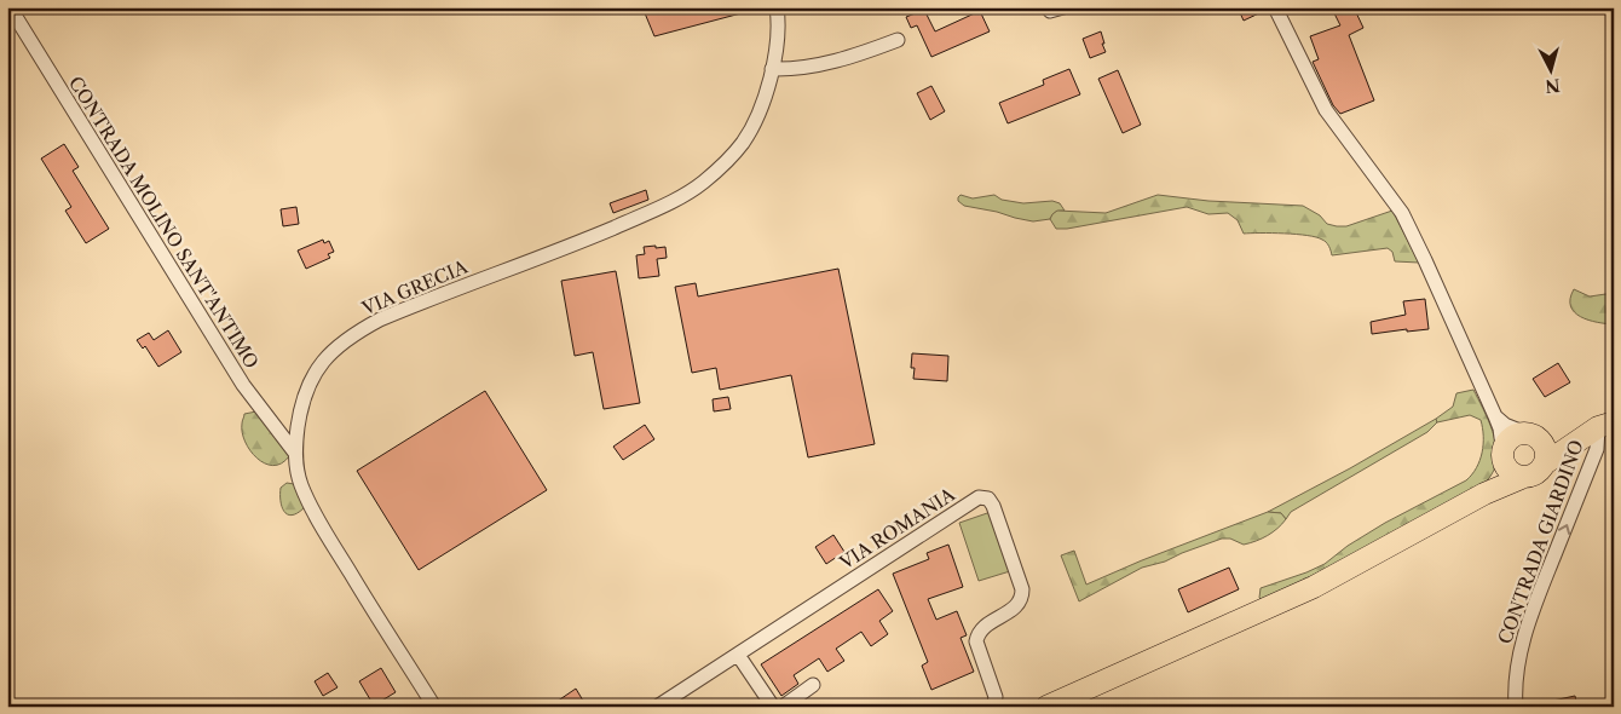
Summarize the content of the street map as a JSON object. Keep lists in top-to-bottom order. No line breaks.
{"streets":{"street":["CONTRADA MOLINO SANT'ANTIMO","VIA GRECIA","VIA ROMANIA","CONTRADA GIARDINO"]},"crossings":[["CONTRADA MOLINO SANT'ANTIMO","VIA GRECIA"]],"one_way":["CONTRADA GIARDINO"],"north":"bottom"}
